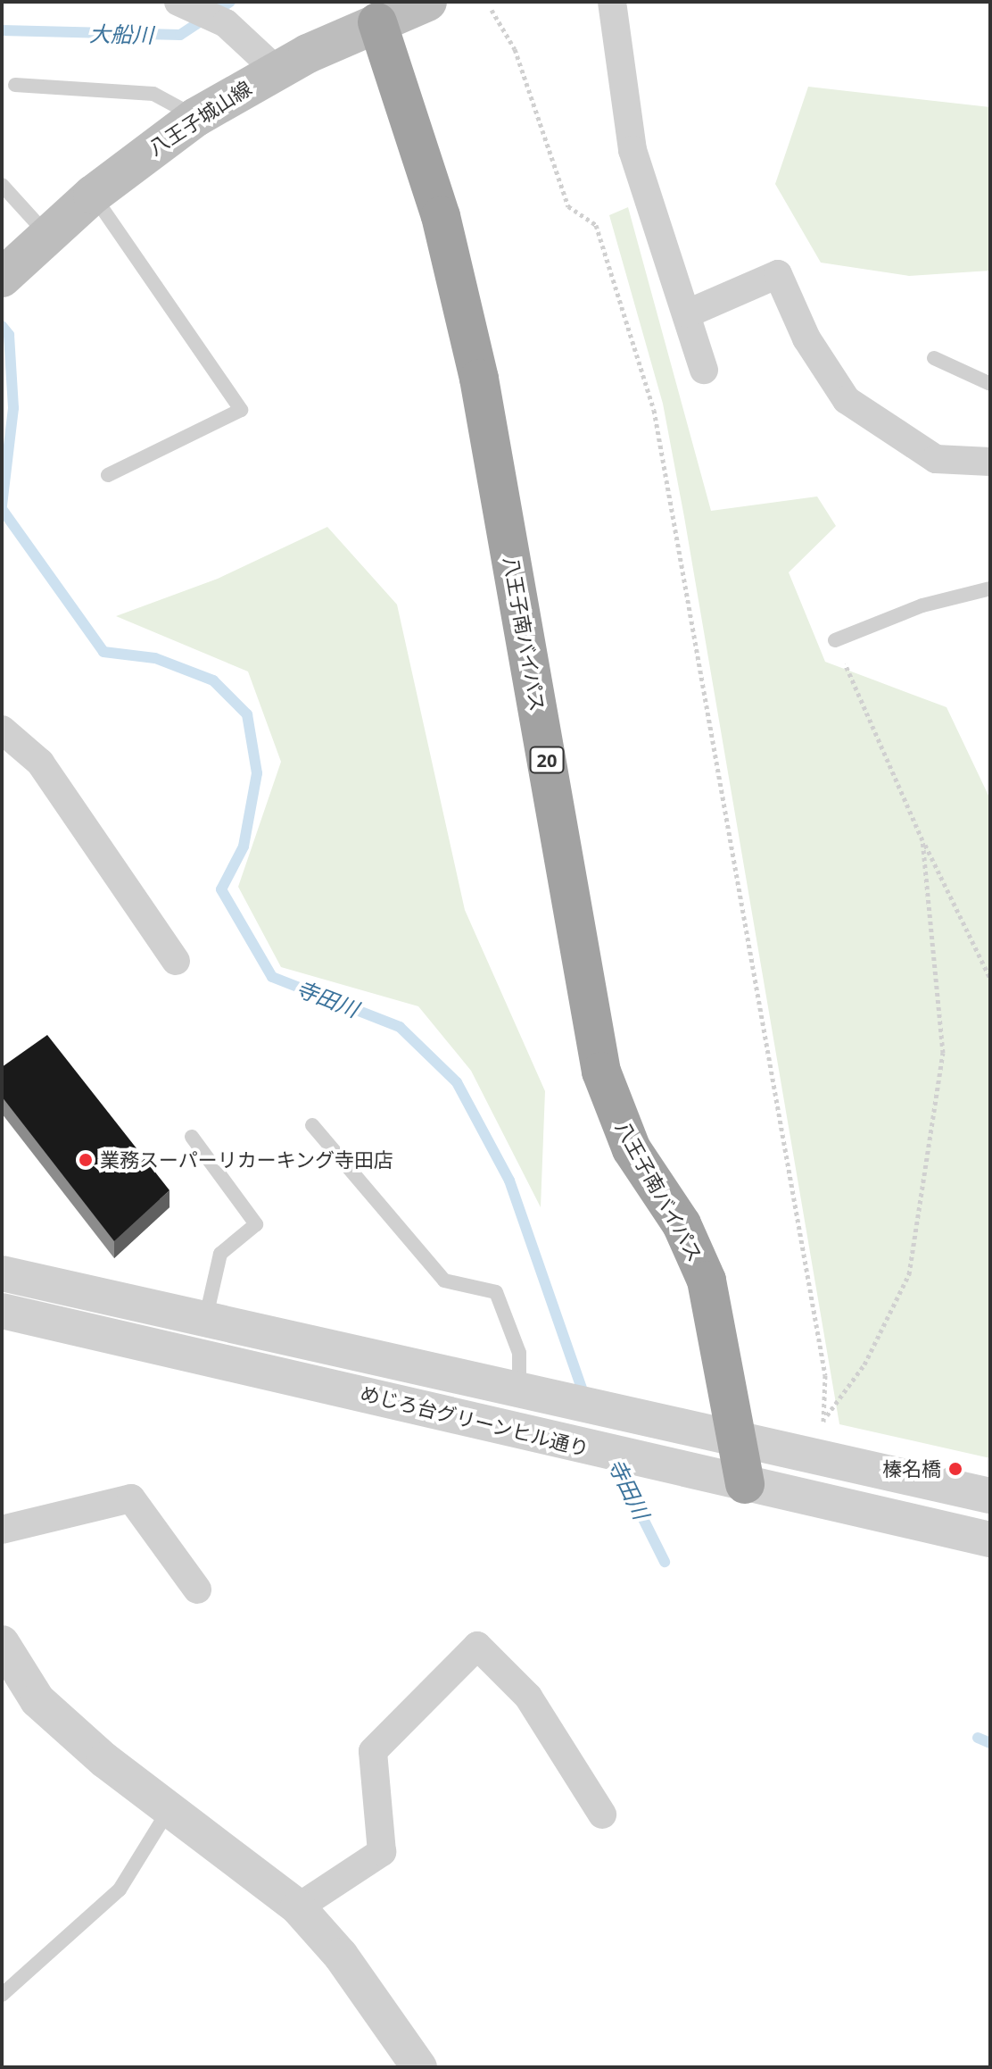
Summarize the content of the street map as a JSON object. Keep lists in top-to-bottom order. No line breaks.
{"streets":{"highway":["八王子南バイパス","20"],"main road":["八王子城山線"],"street":["めじろ台グリーンヒル通り"]},"crossings":[["八王子城山線","八王子南バイパス"],["八王子南バイパス","めじろ台グリーンヒル通り"]],"water":["大船川","寺田川"],"places":["業務スーパーリカーキング寺田店","榛名橋"]}
